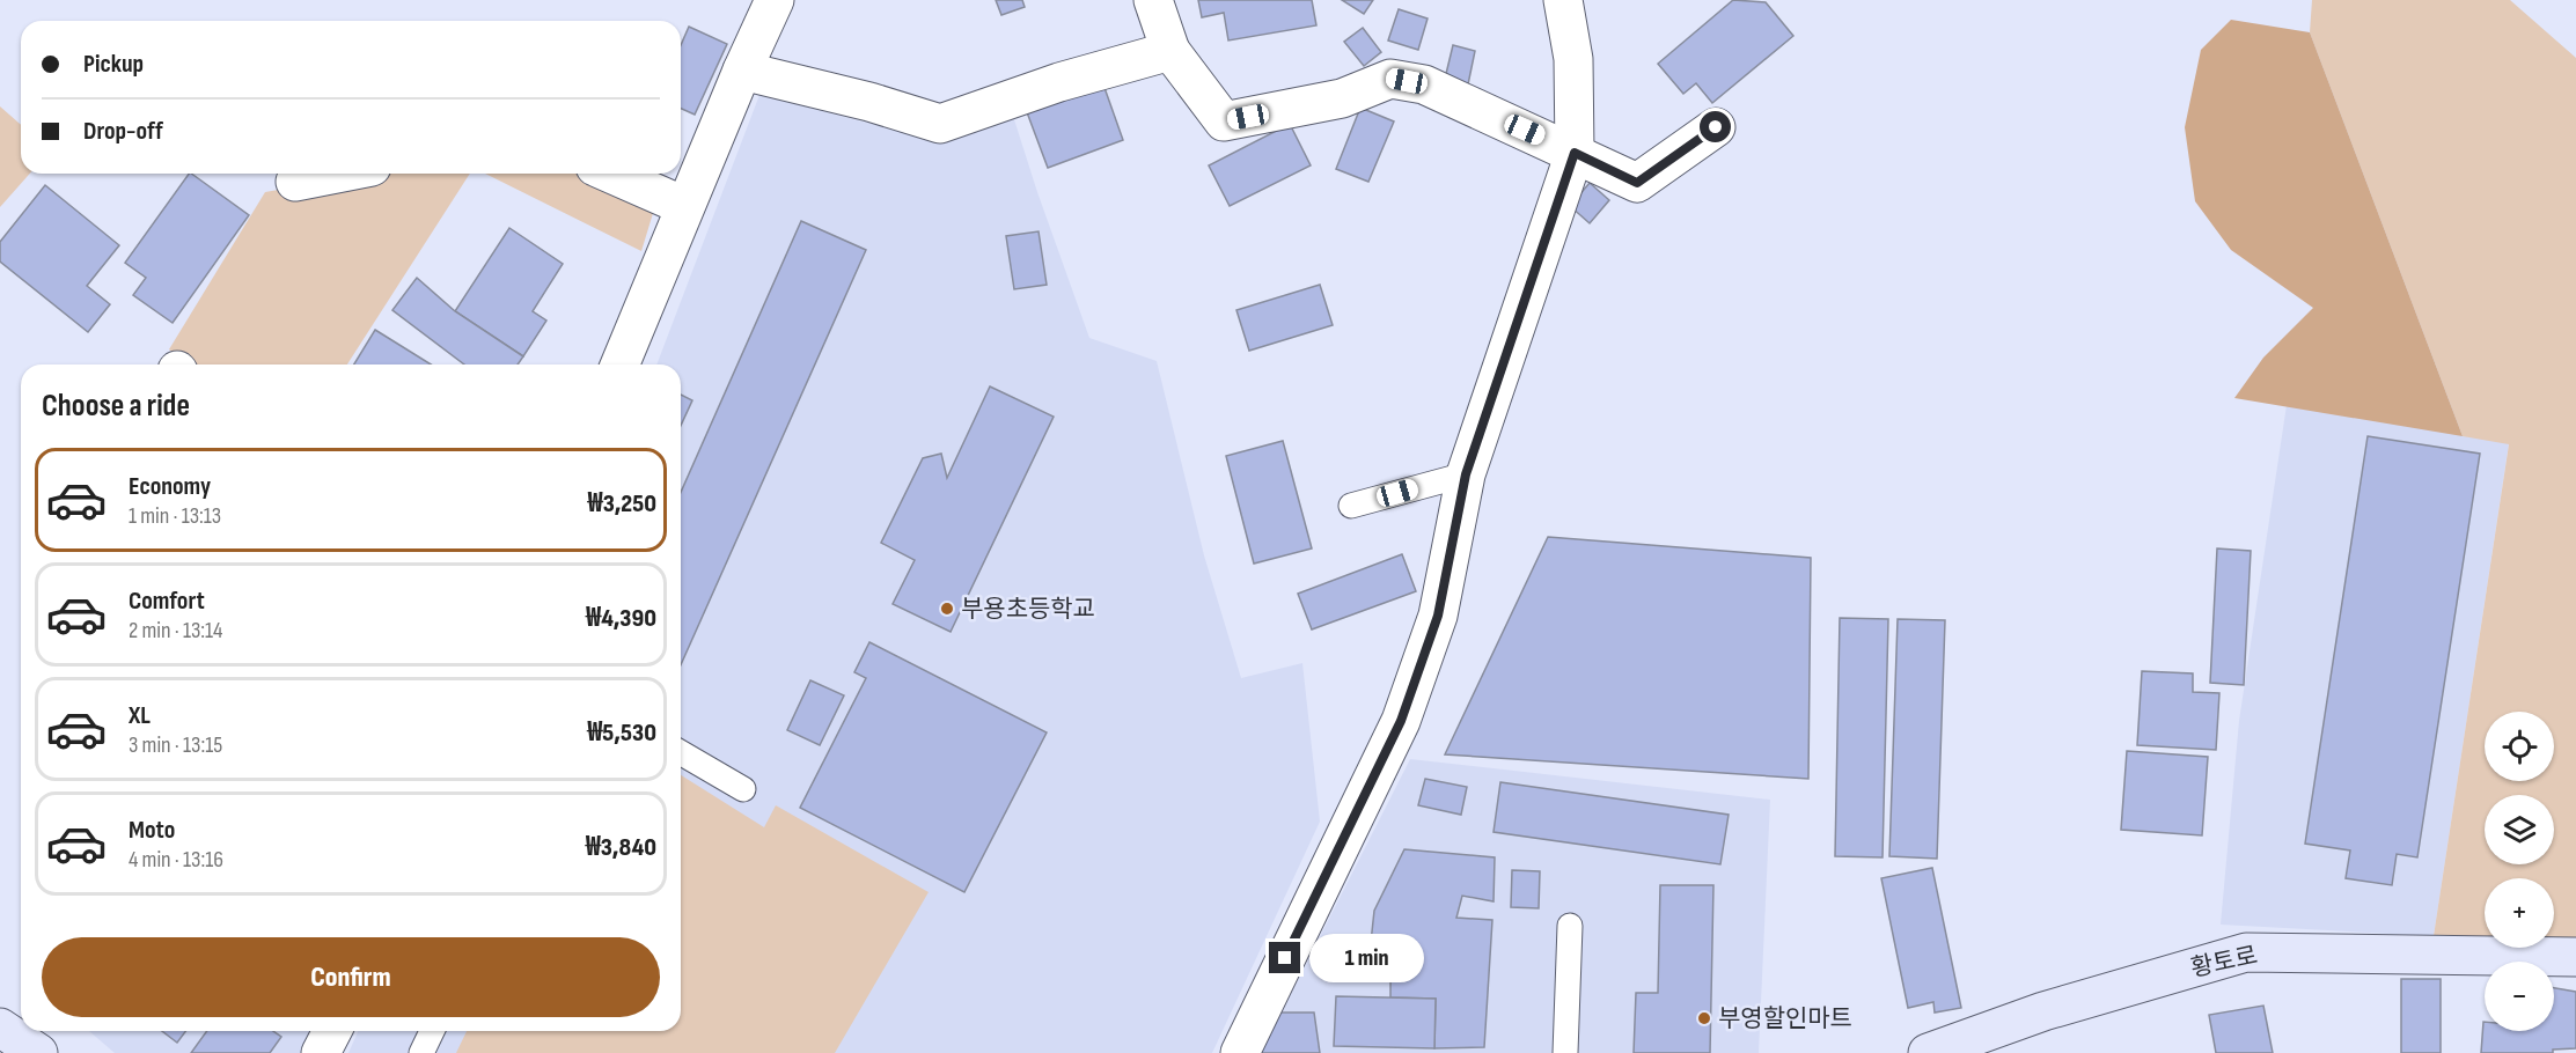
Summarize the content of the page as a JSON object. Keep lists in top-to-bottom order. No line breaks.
{"streets":{"main road":["황토로"]},"places":["부용초등학교","부영할인마트"],"page":{"banner":["Pickup","Drop-off"],"heading":"Choose a ride","list":[{"name":"Economy","note":"1 min · 13:13","value":"₩3,250"},{"name":"Comfort","note":"2 min · 13:14","value":"₩4,390"},{"name":"XL","note":"3 min · 13:15","value":"₩5,530"},{"name":"Moto","note":"4 min · 13:16","value":"₩3,840"}],"map_buttons":["+","−"],"buttons":"Confirm","bubble":"1 min"}}
